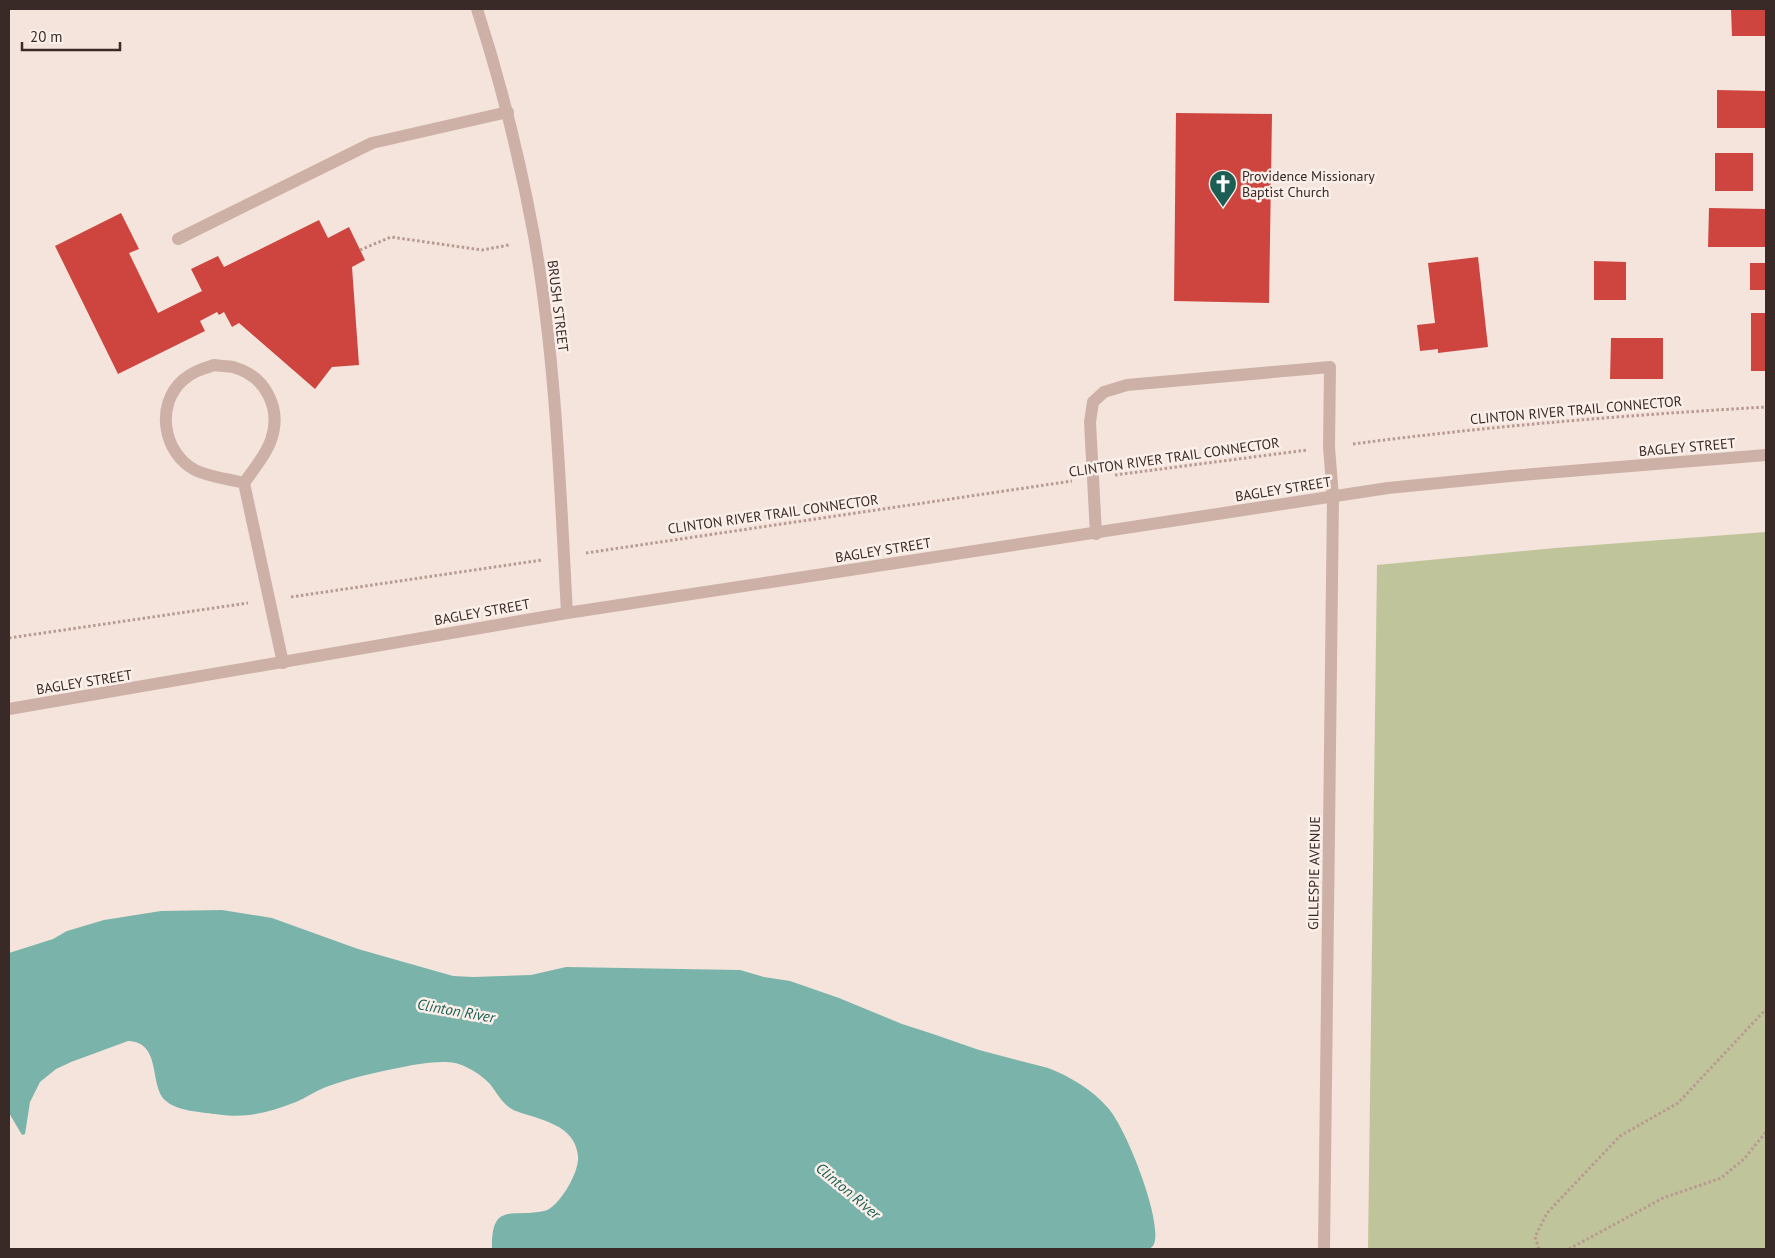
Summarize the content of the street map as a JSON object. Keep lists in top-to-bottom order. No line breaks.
{"streets":{"street":["BRUSH STREET","BAGLEY STREET","GILLESPIE AVENUE"],"path":["CLINTON RIVER TRAIL CONNECTOR"]},"crossings":[["BRUSH STREET","BAGLEY STREET"],["CLINTON RIVER TRAIL CONNECTOR","GILLESPIE AVENUE"],["BAGLEY STREET","GILLESPIE AVENUE"]],"water":["Clinton River"],"places":{"church":["Providence Missionary Baptist Church"]},"scale_bar":"20 m"}
